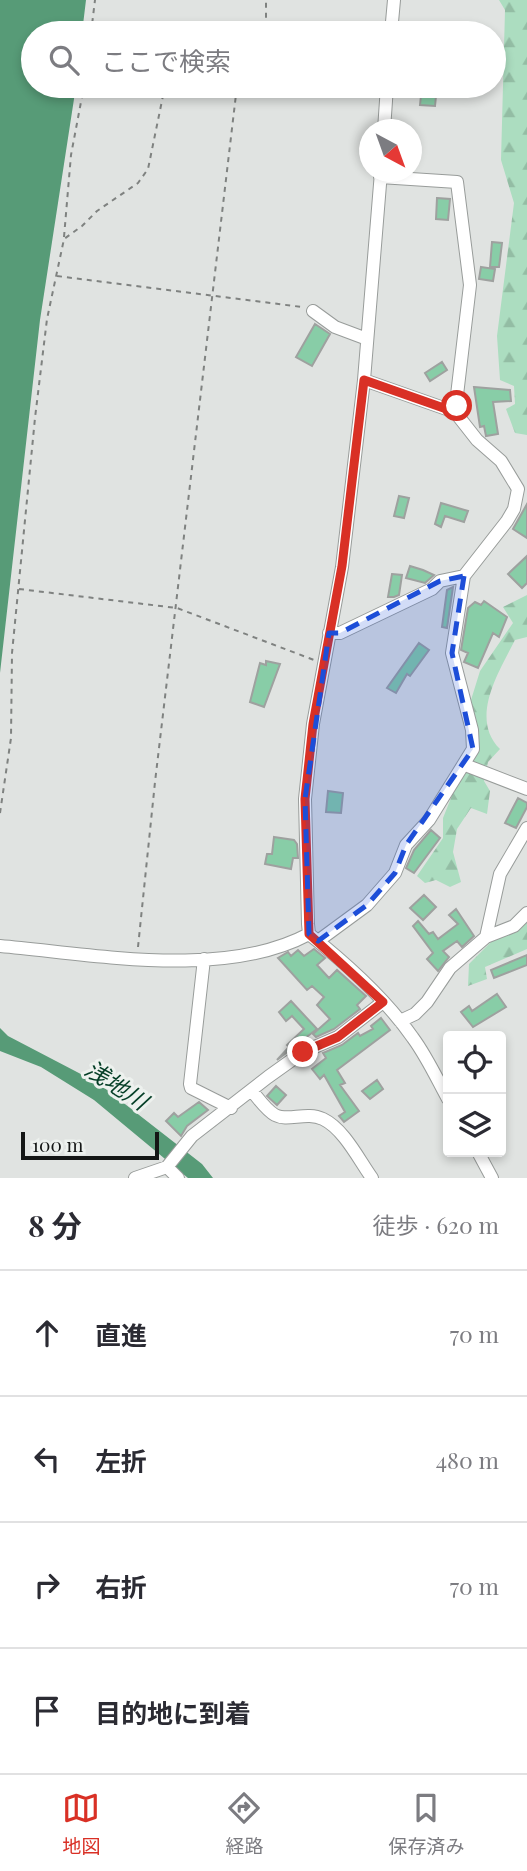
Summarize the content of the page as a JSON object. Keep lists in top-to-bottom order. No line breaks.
{"water":["浅地川"],"scale_bar":"100 m","north":"bottom right","page":{"search":"ここで検索","scale":"100 m","heading":["8 分","徒歩 · 620 m"],"list":[["直進","70 m"],["左折","480 m"],["右折","70 m"],"目的地に到着"],"nav":["地図","経路","保存済み"]}}
